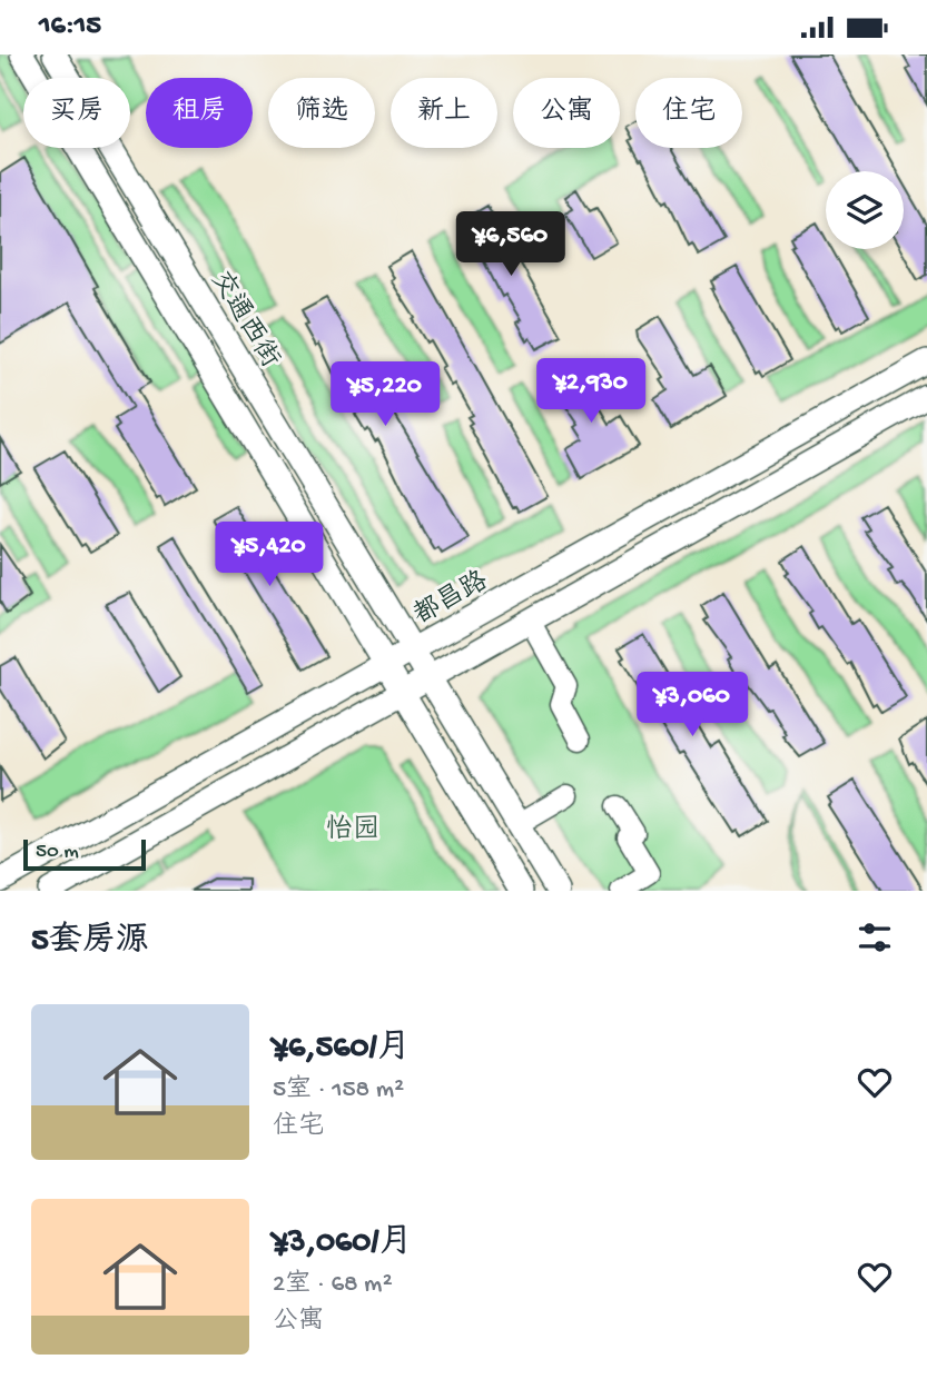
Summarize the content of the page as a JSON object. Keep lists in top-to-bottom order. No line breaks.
{"streets":{"main road":["交通西街","都昌路"]},"crossings":[["交通西街","都昌路"]],"parks":["怡园"],"scale_bar":"50 m","page":{"status":"16:15","chip":["买房","租房","筛选","新上","公寓","住宅"],"price":["¥6,560","¥2,930","¥5,220","¥5,420","¥3,060"],"scale":"50 m","heading":"5套房源","list":[{"name":"¥6,560/月","note":"5室 · 158 m² · 住宅"},{"name":"¥3,060/月","note":"2室 · 68 m² · 公寓"}]}}
